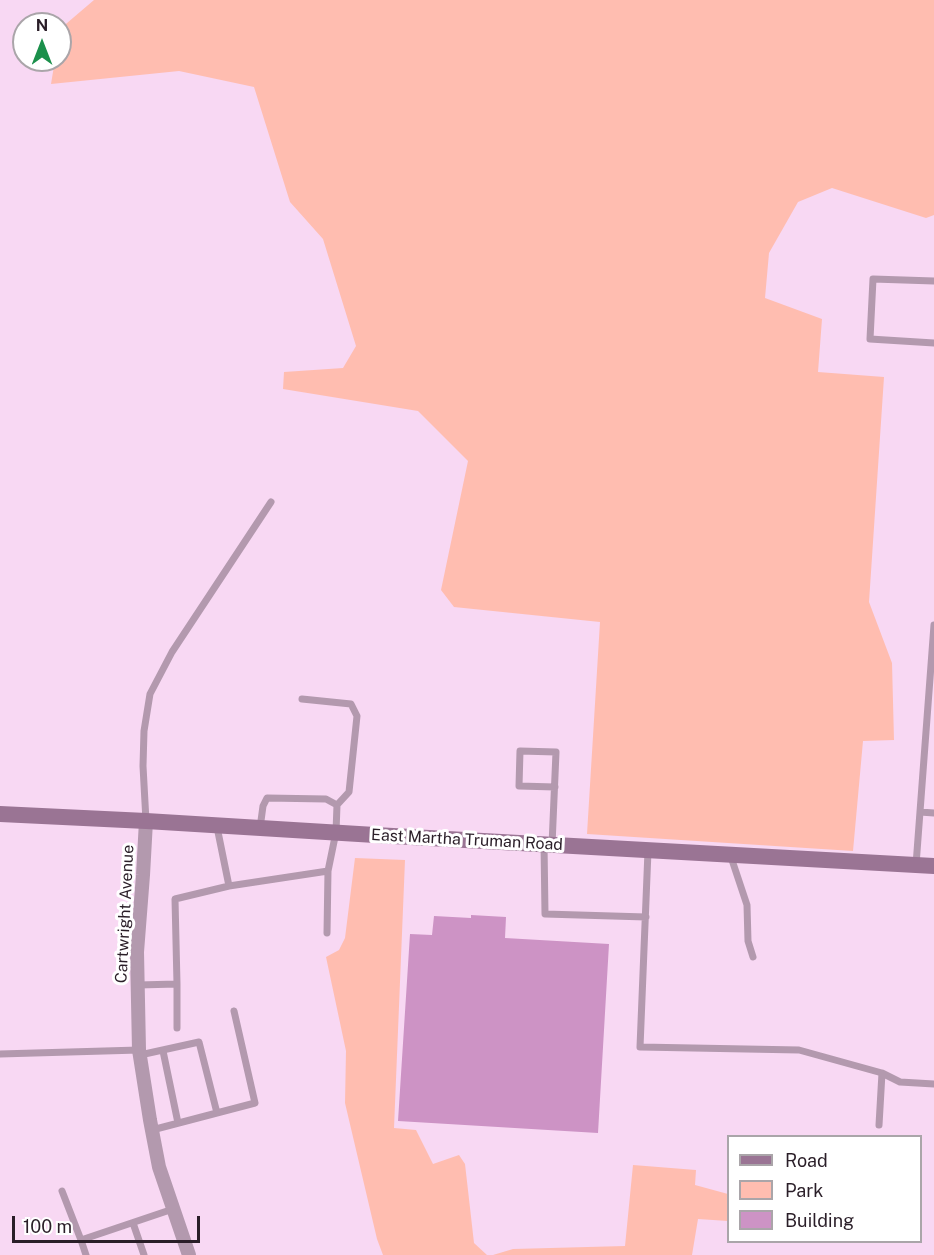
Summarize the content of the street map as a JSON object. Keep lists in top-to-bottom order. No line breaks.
{"streets":{"main road":["East Martha Truman Road"],"street":["Cartwright Avenue"]},"crossings":[["East Martha Truman Road","Cartwright Avenue"]],"legend":["Road","Park","Building"],"scale_bar":"100 m","north":"top"}
